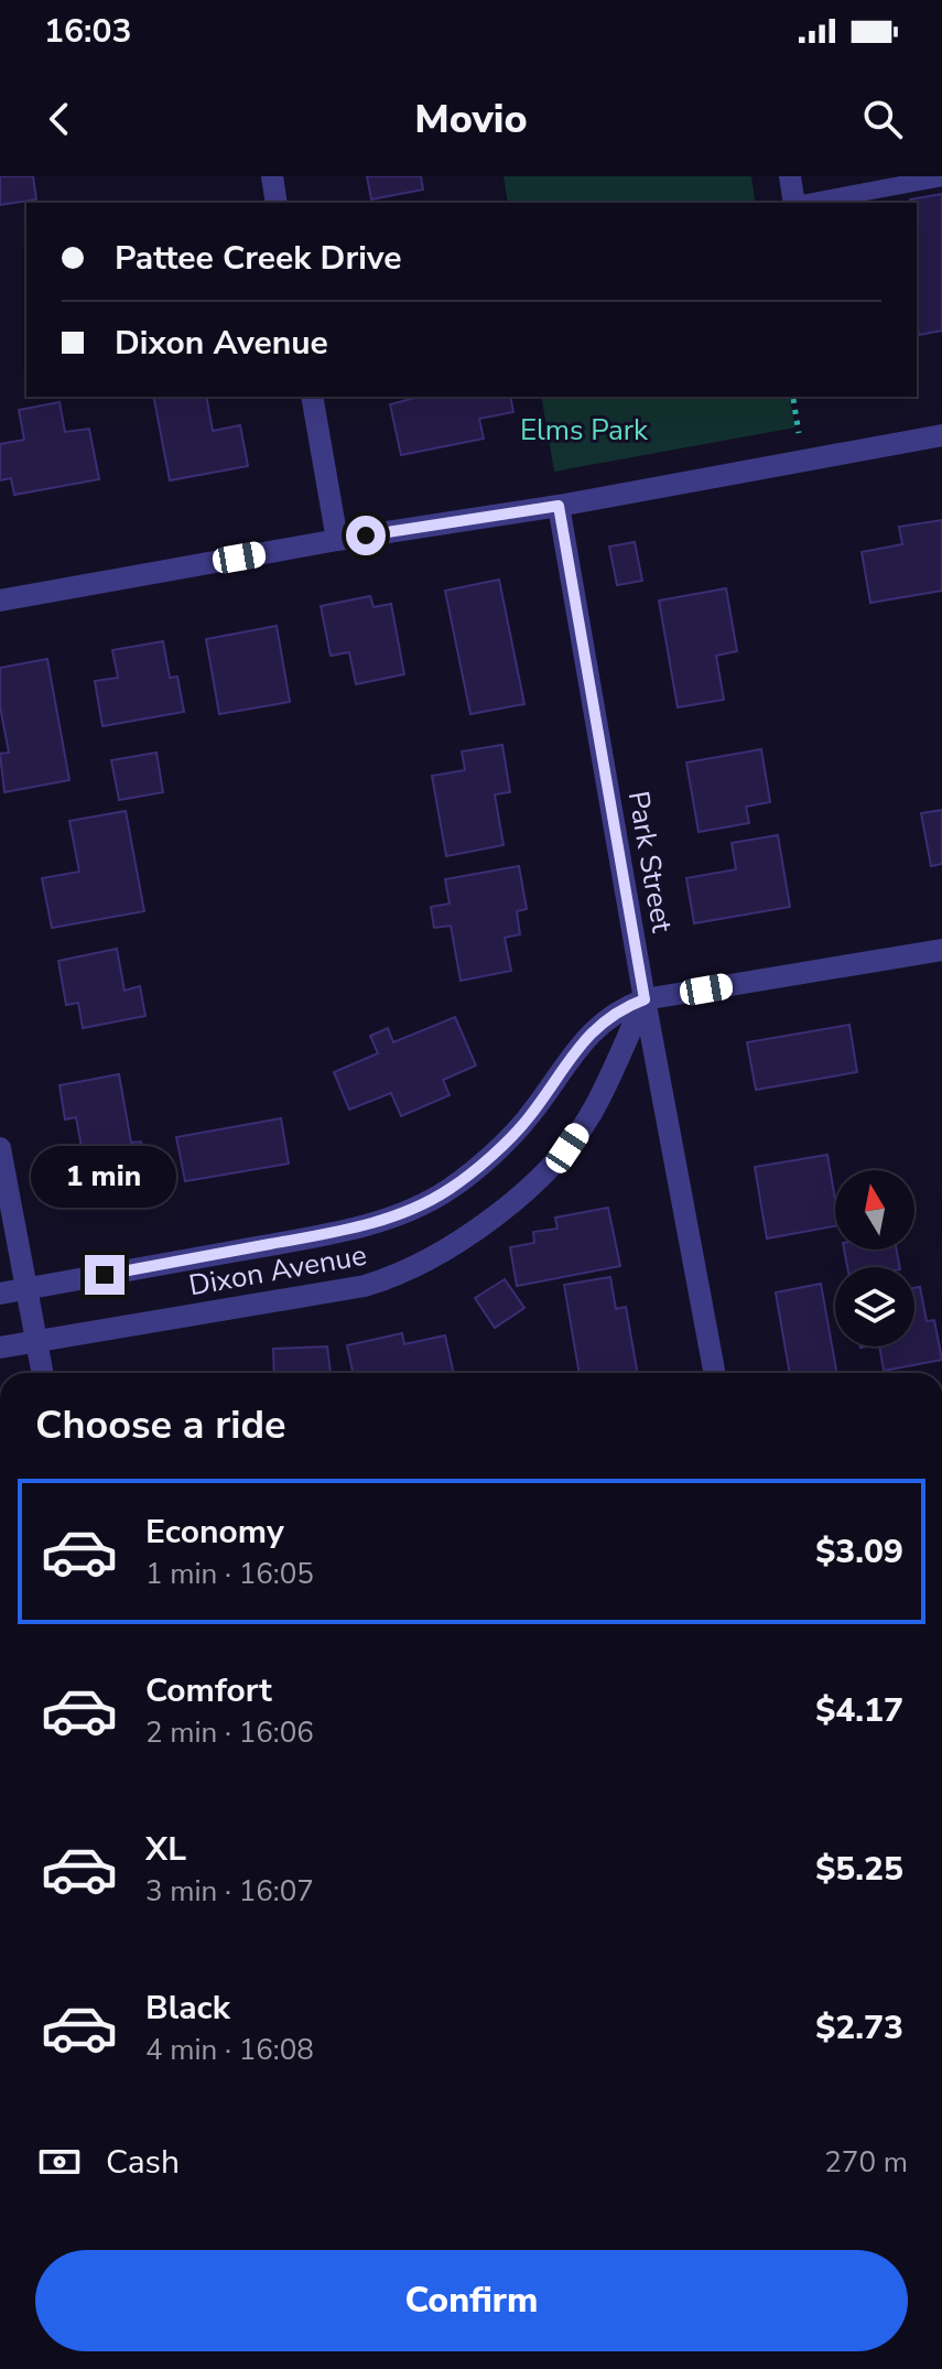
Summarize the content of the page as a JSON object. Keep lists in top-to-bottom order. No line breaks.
{"streets":{"street":["Park Street","Dixon Avenue"]},"crossings":[["Park Street","Dixon Avenue"]],"parks":["Elms Park"],"north":"top","page":{"status":"16:03","header":"Movio","banner":["Pattee Creek Drive","Dixon Avenue"],"bubble":"1 min","heading":"Choose a ride","list":[{"name":"Economy","note":"1 min · 16:05","value":"$3.09"},{"name":"Comfort","note":"2 min · 16:06","value":"$4.17"},{"name":"XL","note":"3 min · 16:07","value":"$5.25"},{"name":"Black","note":"4 min · 16:08","value":"$2.73"}],"pay":["Cash","270 m"],"buttons":"Confirm"}}
